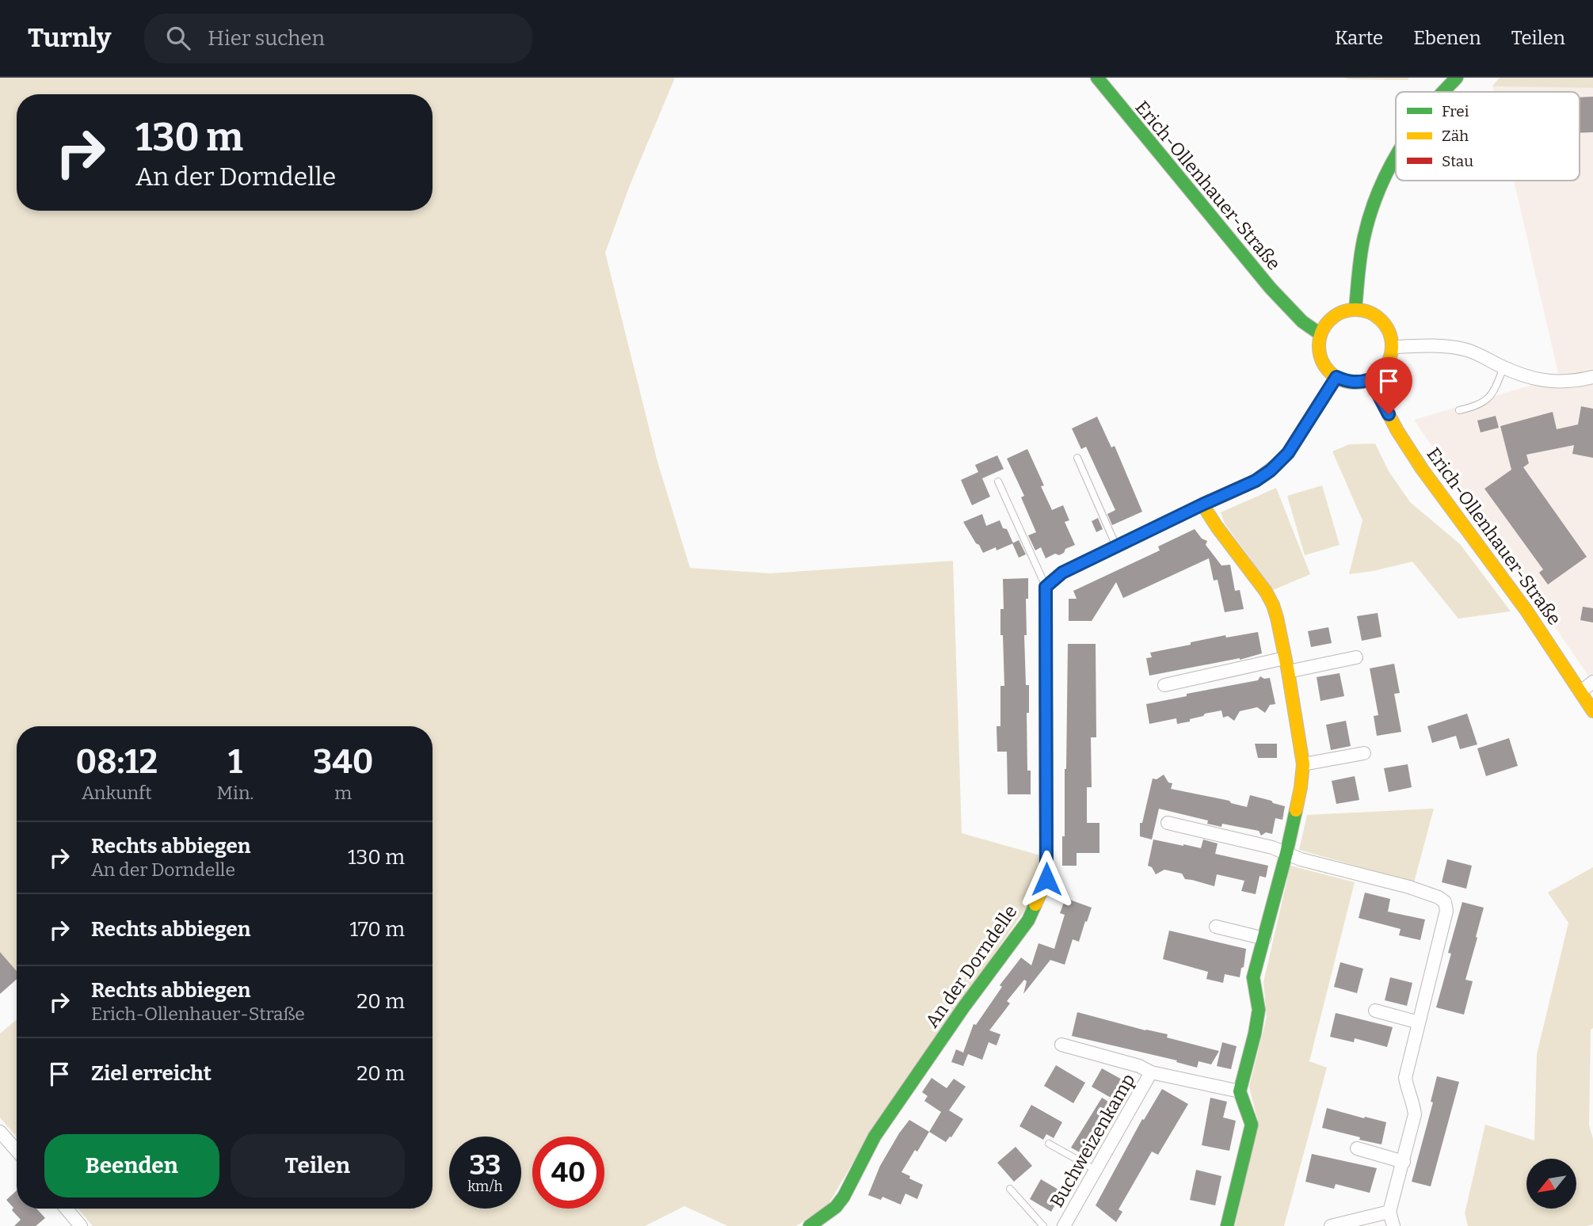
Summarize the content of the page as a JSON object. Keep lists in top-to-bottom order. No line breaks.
{"streets":{"street":["Erich-Ollenhauer-Straße","An der Dorndelle","Buchweizenkamp"]},"legend":["Frei","Zäh","Stau"],"north":"bottom left","page":{"header":"Turnly","search":"Hier suchen","nav":["Karte","Ebenen","Teilen"],"turn":["130 m","An der Dorndelle"],"eta":["08:12","Ankunft","1","Min.","340","m"],"list":[{"name":"Rechts abbiegen","note":"An der Dorndelle","value":"130 m"},{"name":"Rechts abbiegen","value":"170 m"},{"name":"Rechts abbiegen","note":"Erich-Ollenhauer-Straße","value":"20 m"},{"name":"Ziel erreicht","value":"20 m"}],"buttons":["Beenden","Teilen"],"speed":"33 km/h","limit":"40"}}
